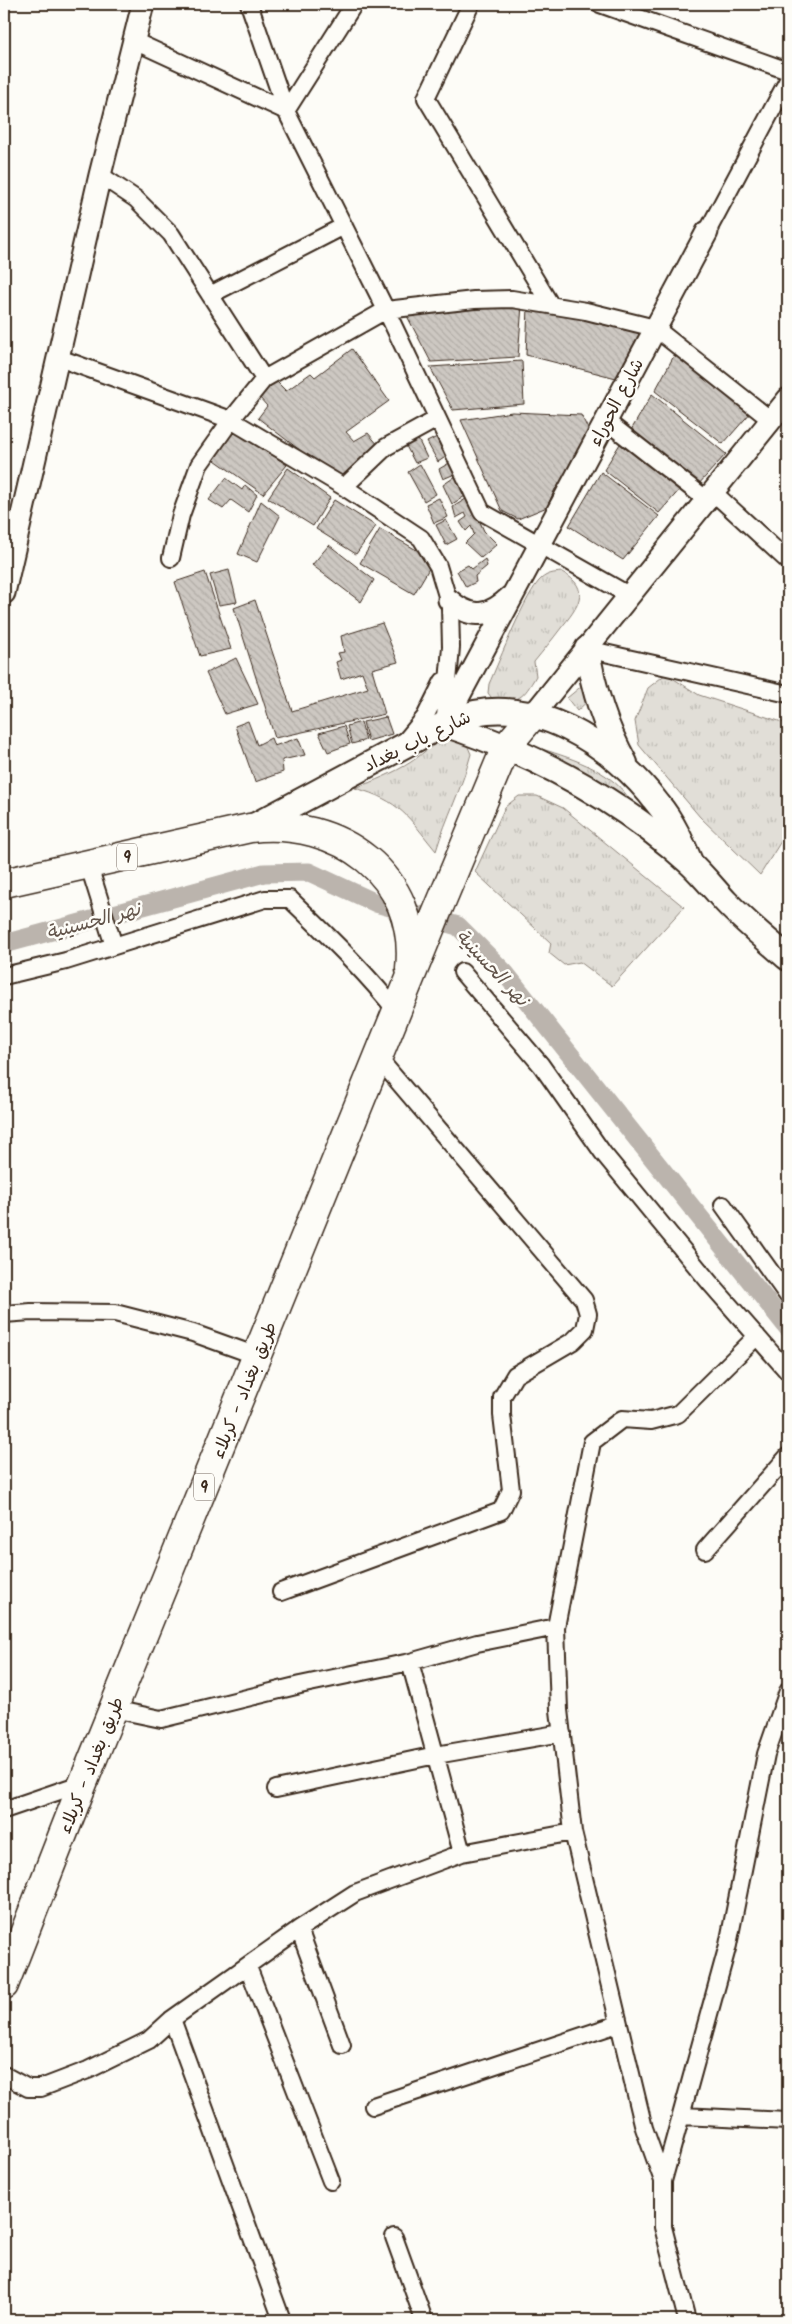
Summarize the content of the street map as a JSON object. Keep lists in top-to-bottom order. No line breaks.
{"streets":{"highway":["شارع باب بغداد","9","طريق بغداد - كربلاء"],"street":["شارع الحوراء"]},"crossings":[["شارع الحوراء","شارع باب بغداد"],["شارع باب بغداد","9"],["شارع باب بغداد","طريق بغداد - كربلاء"],["9","طريق بغداد - كربلاء"]],"water":["نهر الحسينية"]}
